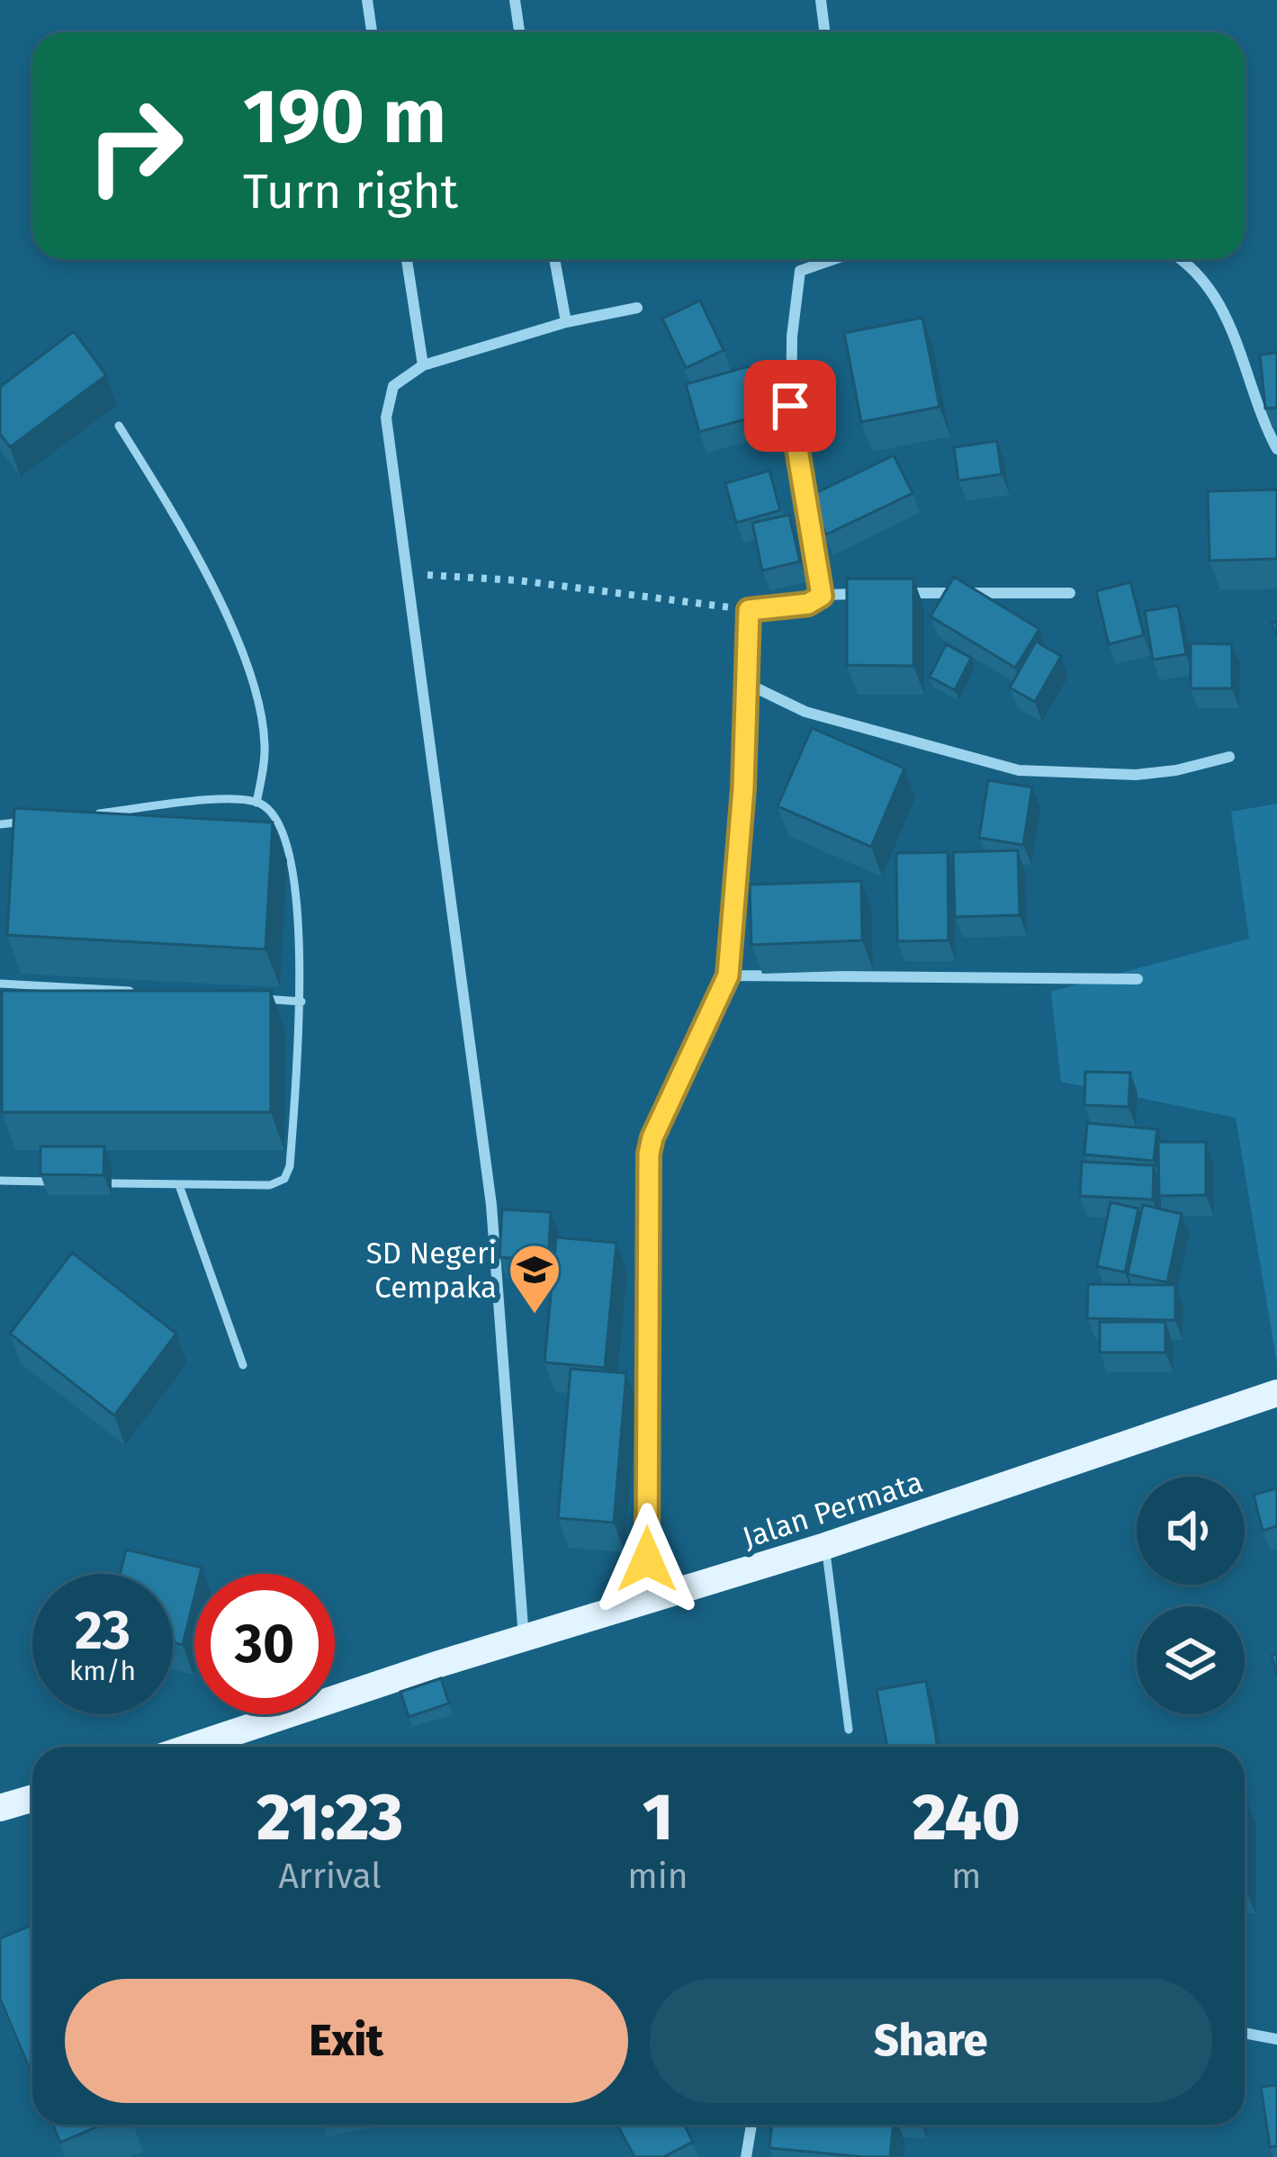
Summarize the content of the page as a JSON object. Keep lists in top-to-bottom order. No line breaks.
{"streets":{"main road":["Jalan Permata"]},"places":{"school or university":["SD Negeri Cempaka"]},"page":{"turn":["190 m","Turn right"],"speed":"23 km/h","limit":"30","eta":["21:23","Arrival","1","min","240","m"],"buttons":["Exit","Share"]}}
